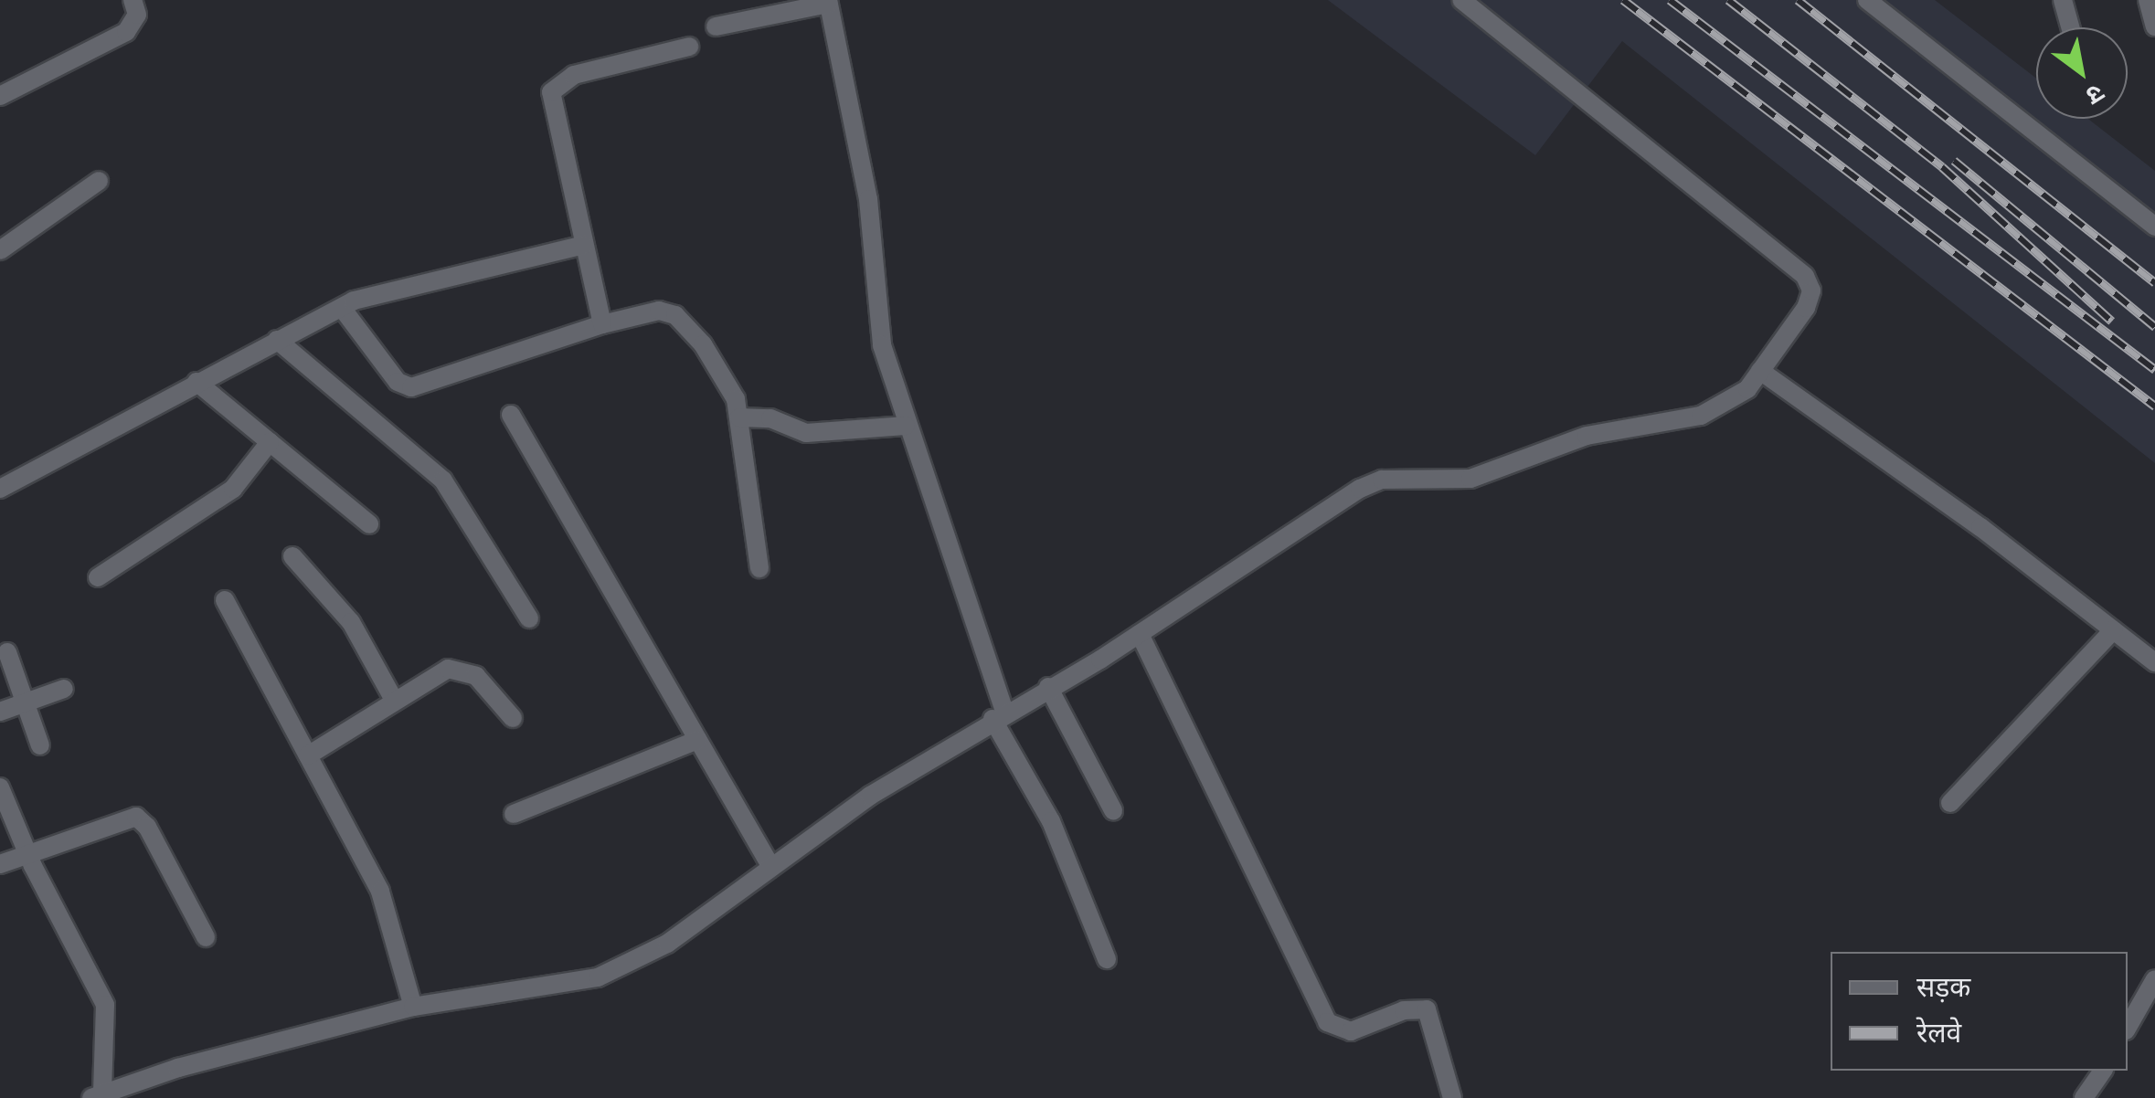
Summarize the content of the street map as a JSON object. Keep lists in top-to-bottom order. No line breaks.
{"legend":["सड़क","रेलवे"],"north":"bottom right"}
